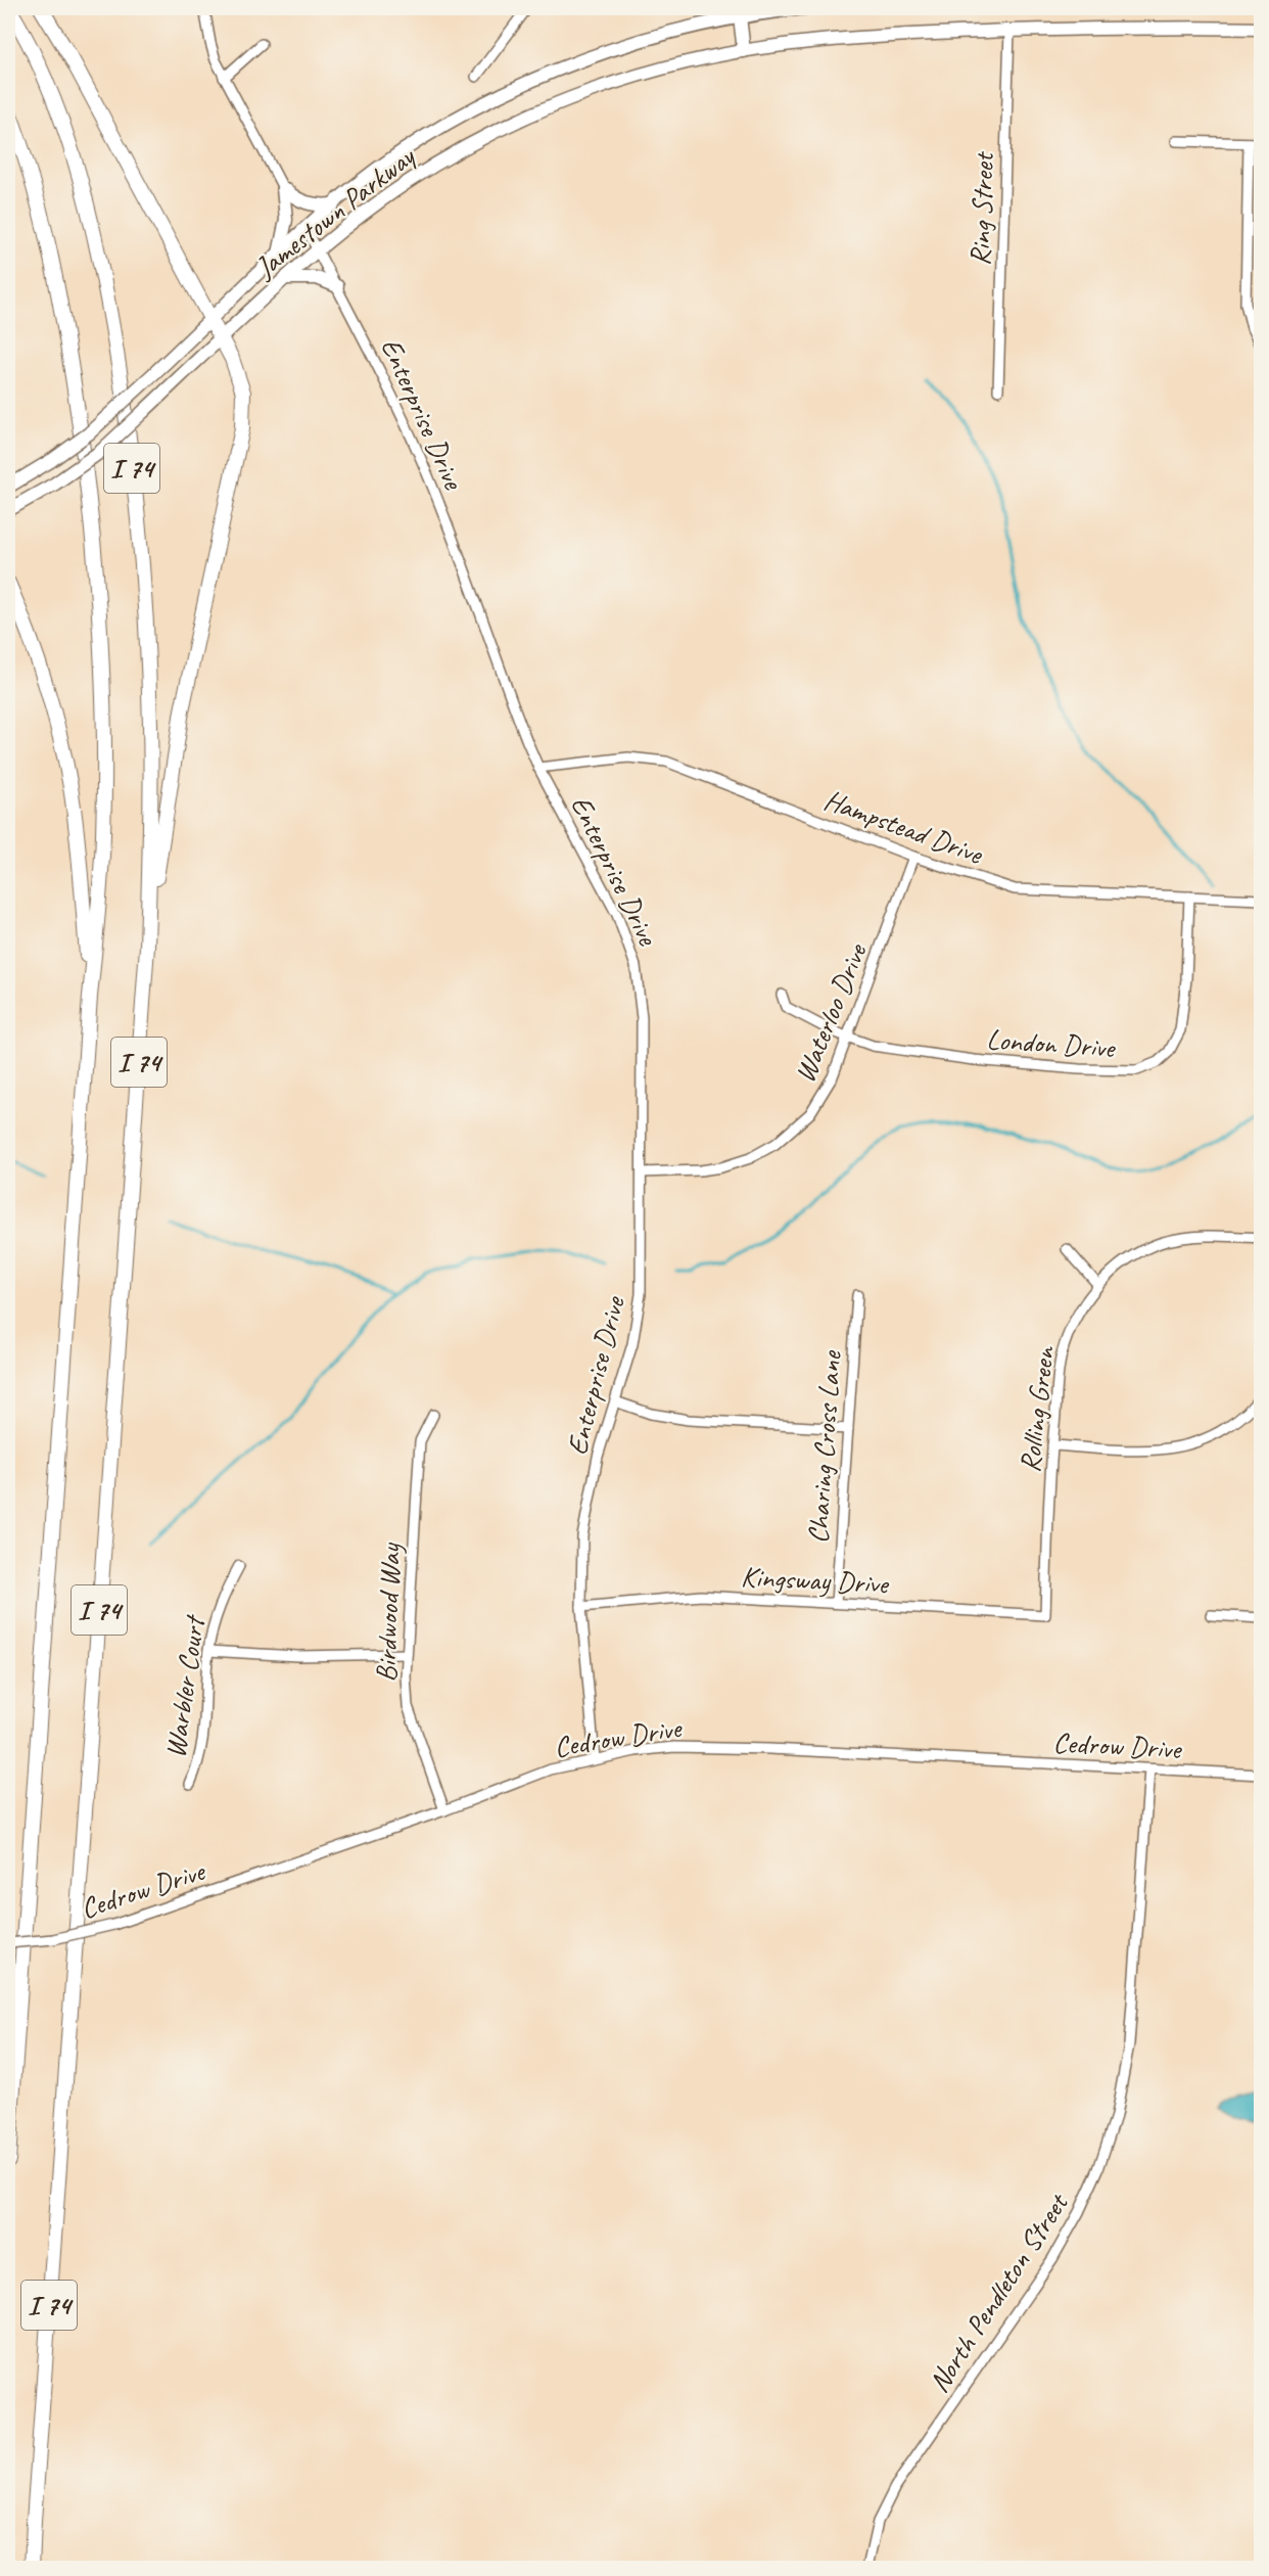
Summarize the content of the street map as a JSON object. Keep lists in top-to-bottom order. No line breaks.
{"streets":{"highway":["I 74"],"main road":["Jamestown Parkway"],"street":["Ring Street","Enterprise Drive","Hampstead Drive","Waterloo Drive","London Drive","Rolling Green","Charing Cross Lane","Kingsway Drive","Birdwood Way","Warbler Court","Cedrow Drive","North Pendleton Street"]},"crossings":[["Ring Street","Jamestown Parkway"],["Jamestown Parkway","Enterprise Drive"],["Enterprise Drive","Hampstead Drive"],["Enterprise Drive","Waterloo Drive"],["Enterprise Drive","Kingsway Drive"],["Enterprise Drive","Cedrow Drive"],["Hampstead Drive","Waterloo Drive"],["Hampstead Drive","London Drive"],["Waterloo Drive","London Drive"],["Rolling Green","Kingsway Drive"],["Charing Cross Lane","Kingsway Drive"],["Birdwood Way","Cedrow Drive"],["Cedrow Drive","North Pendleton Street"]]}
